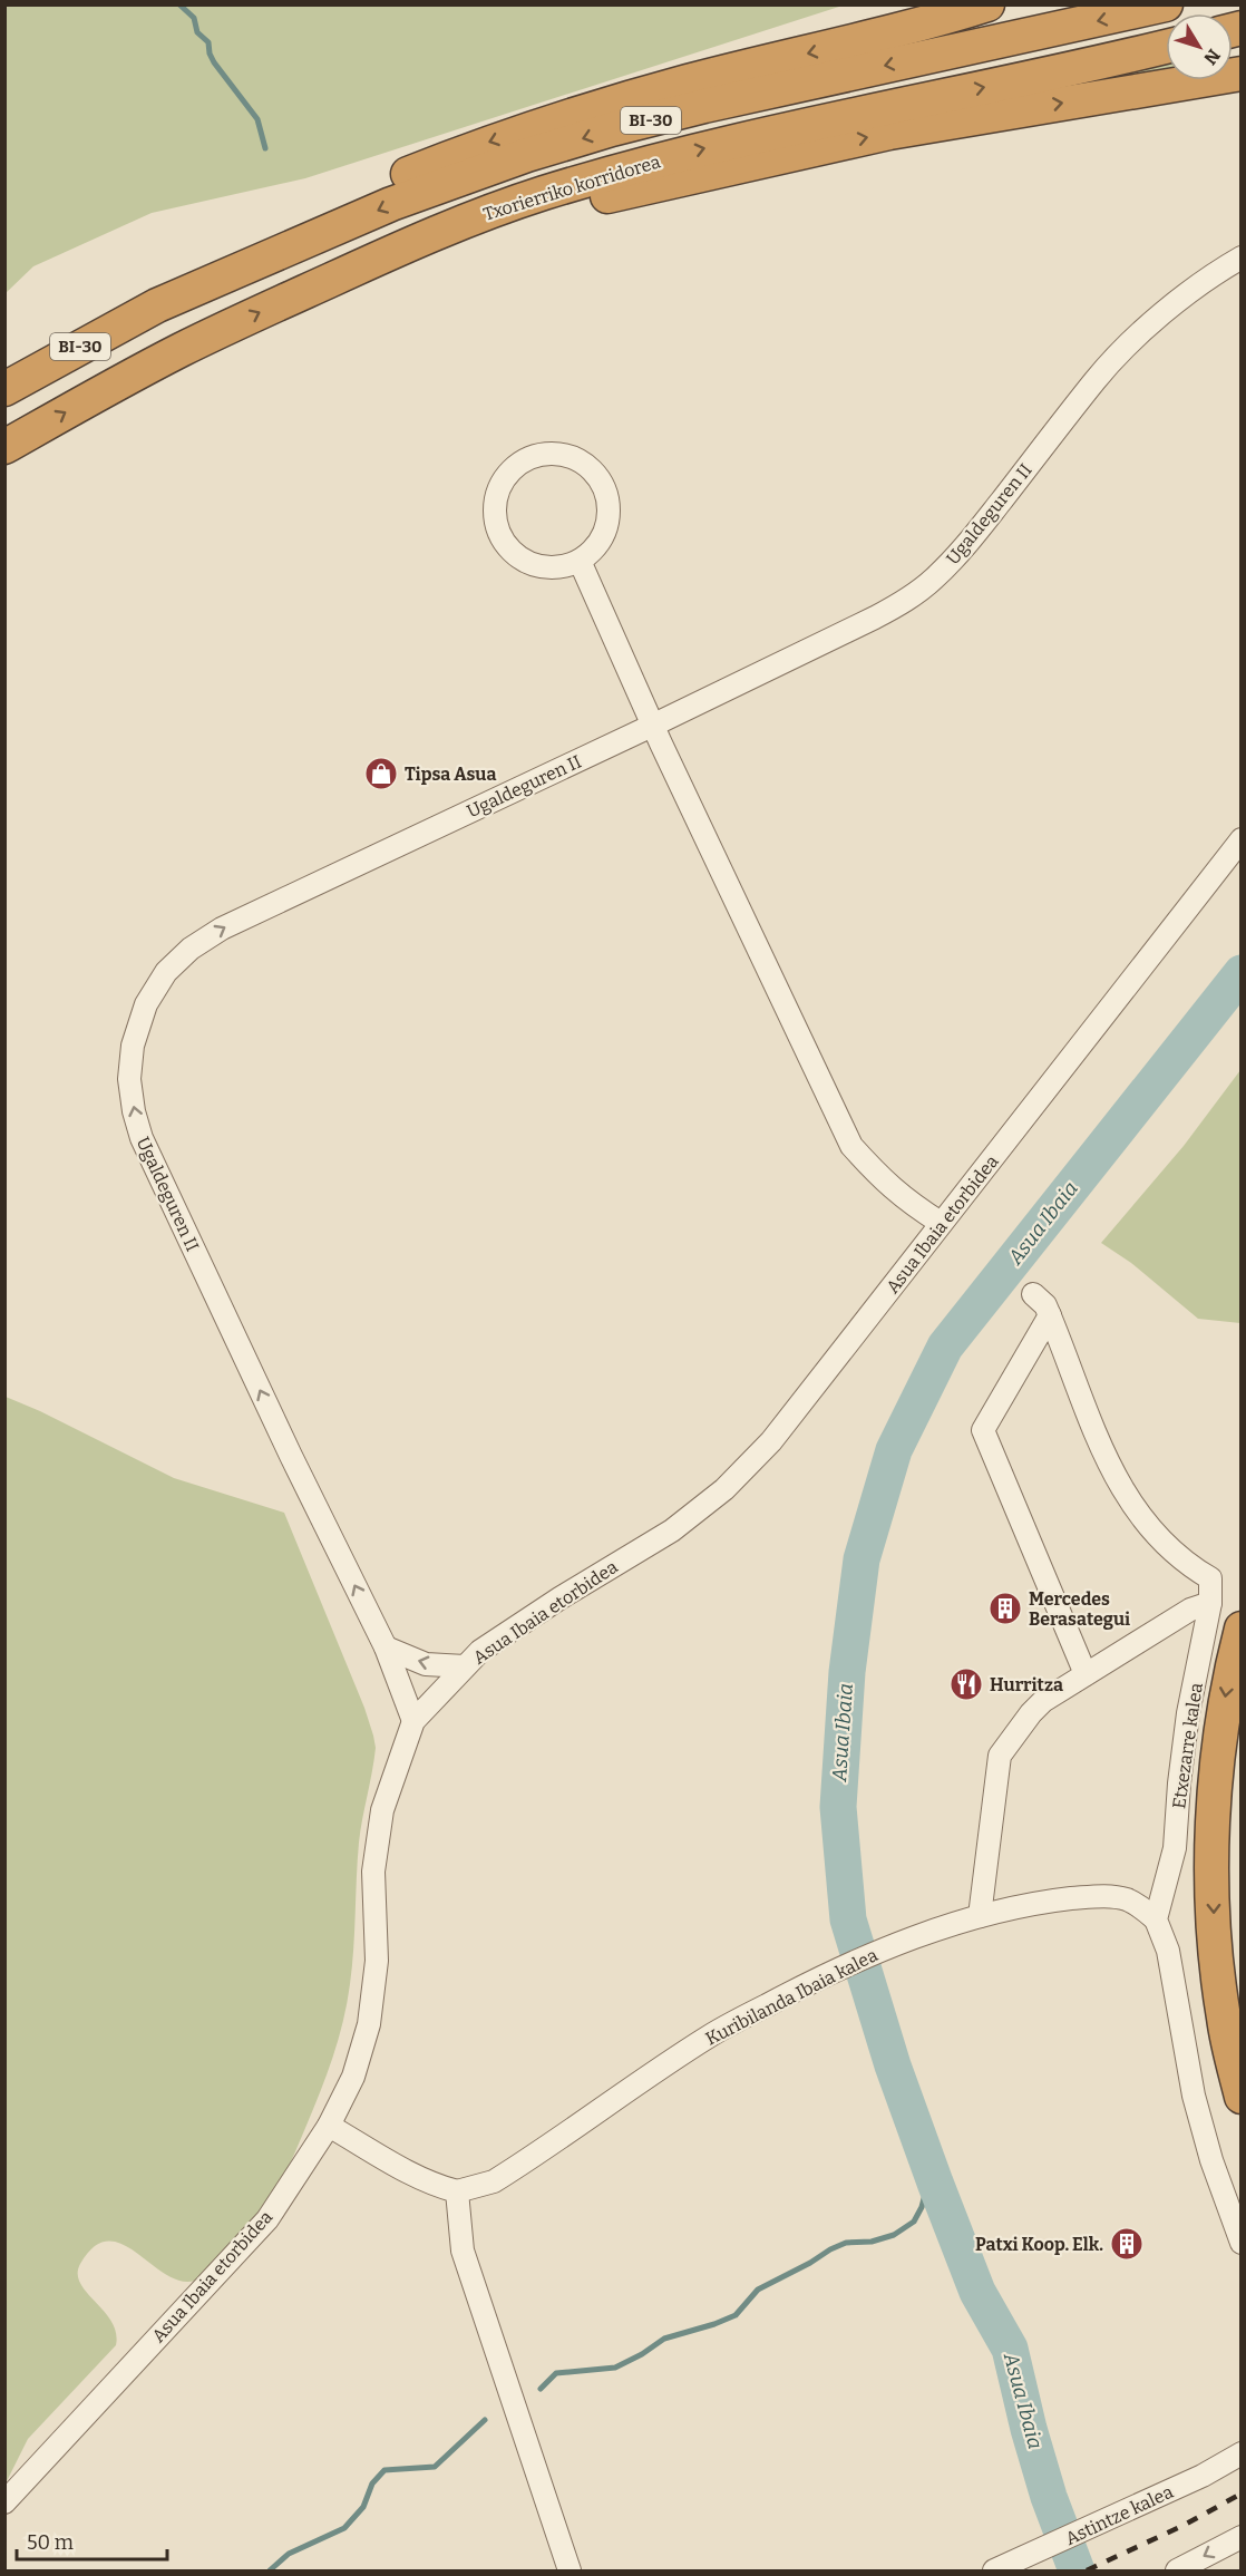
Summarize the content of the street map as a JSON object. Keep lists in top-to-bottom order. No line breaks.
{"streets":{"highway":["BI-30","Txorierriko korridorea"],"street":["Ugaldeguren II","Asua Ibaia etorbidea","Etxezarre kalea","Kuribilanda Ibaia kalea","Astintze kalea"]},"crossings":[["Ugaldeguren II","Asua Ibaia etorbidea"],["Etxezarre kalea","Kuribilanda Ibaia kalea"]],"water":["Asua Ibaia"],"places":{"shop":["Tipsa Asua"],"building":["Mercedes Berasategui","Patxi Koop. Elk."],"restaurant":["Hurritza"]},"scale_bar":"50 m","north":"bottom right"}
